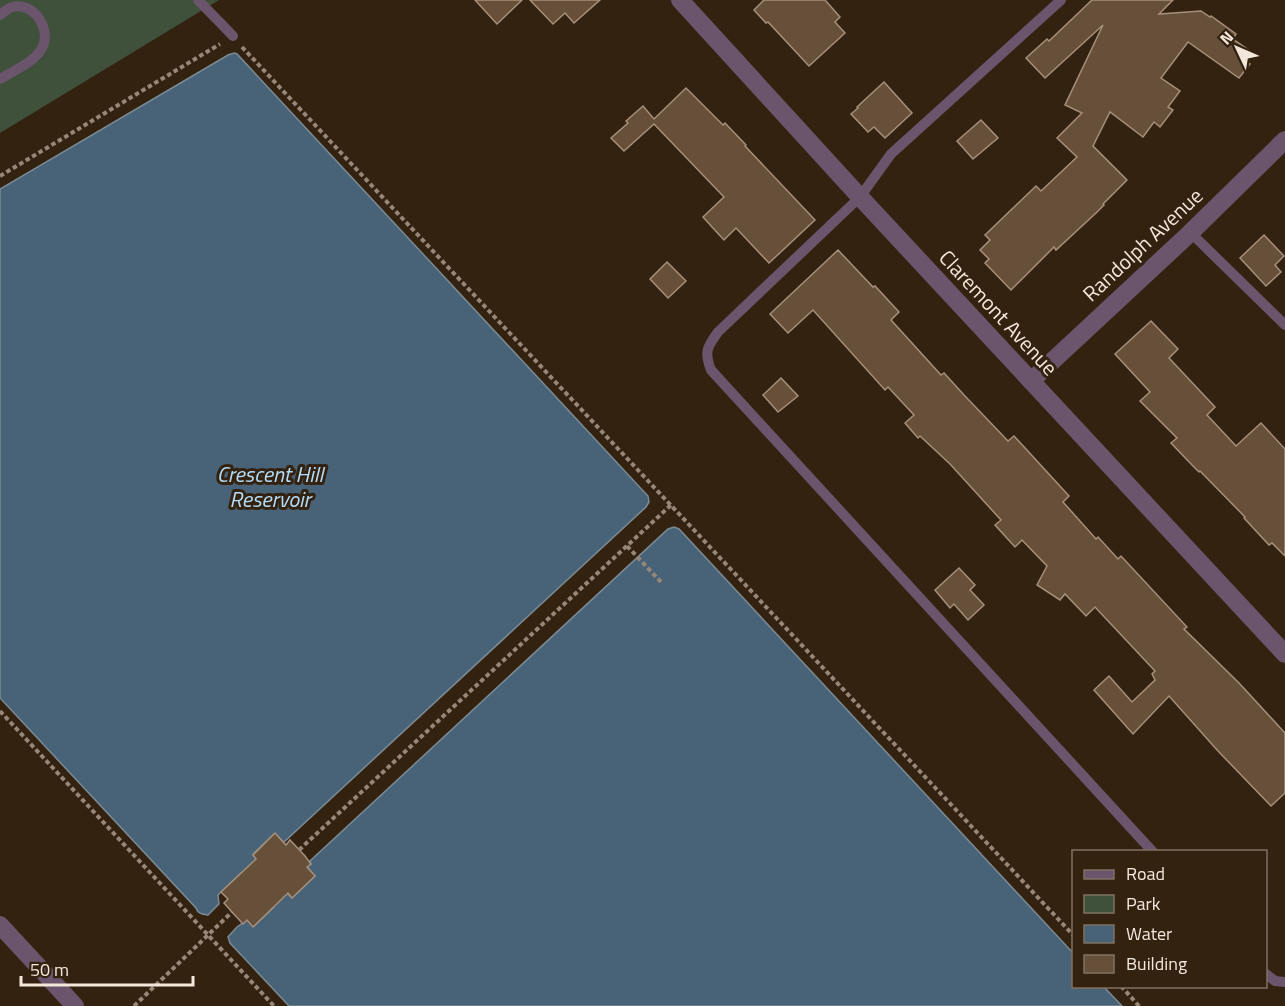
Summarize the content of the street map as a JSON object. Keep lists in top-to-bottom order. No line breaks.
{"streets":{"street":["Randolph Avenue","Claremont Avenue"]},"crossings":[["Randolph Avenue","Claremont Avenue"]],"water":["Crescent Hill Reservoir"],"legend":["Road","Park","Water","Building"],"scale_bar":"50 m","north":"top left"}
